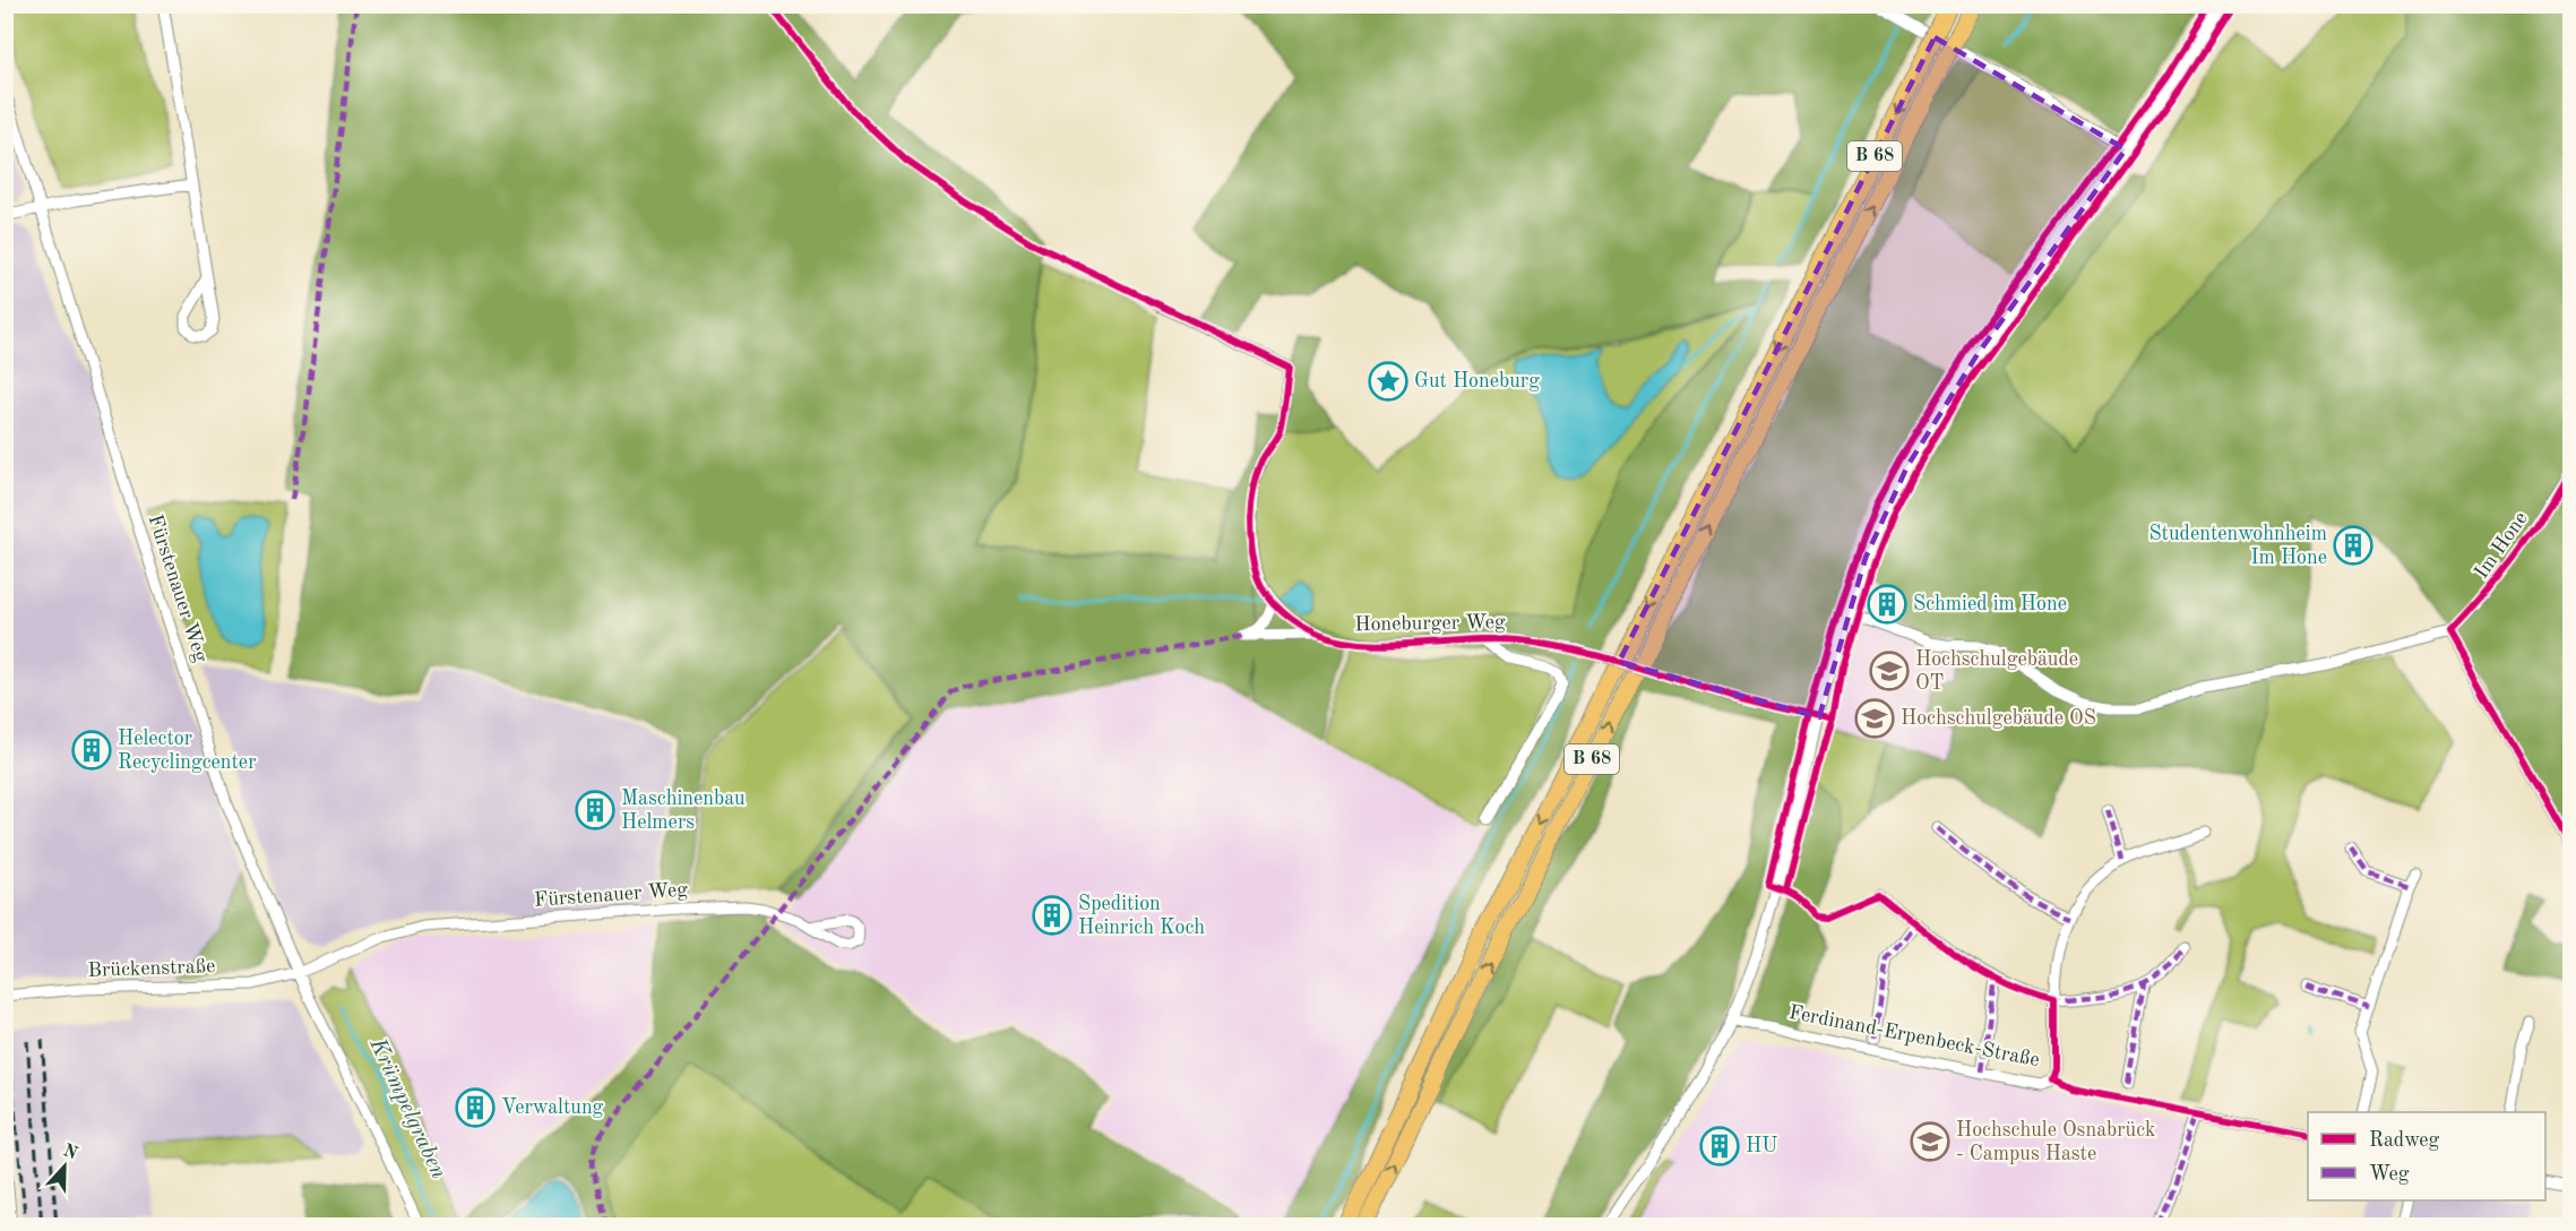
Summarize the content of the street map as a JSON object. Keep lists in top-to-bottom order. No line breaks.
{"streets":{"highway":["B 68"],"street":["Im Hone","Fürstenauer Weg","Honeburger Weg","Brückenstraße","Ferdinand-Erpenbeck-Straße"]},"crossings":[["Fürstenauer Weg","Brückenstraße"]],"water":["Krümpelgraben"],"places":{"place":["Gut Honeburg"],"building":["Studentenwohnheim Im Hone","Schmied im Hone","Helector Recyclingcenter","Maschinenbau Helmers","Spedition Heinrich Koch","Verwaltung","HU"],"school or university":["Hochschulgebäude OT","Hochschulgebäude OS","Hochschule Osnabrück - Campus Haste"]},"legend":["Radweg","Weg"],"north":"top"}
